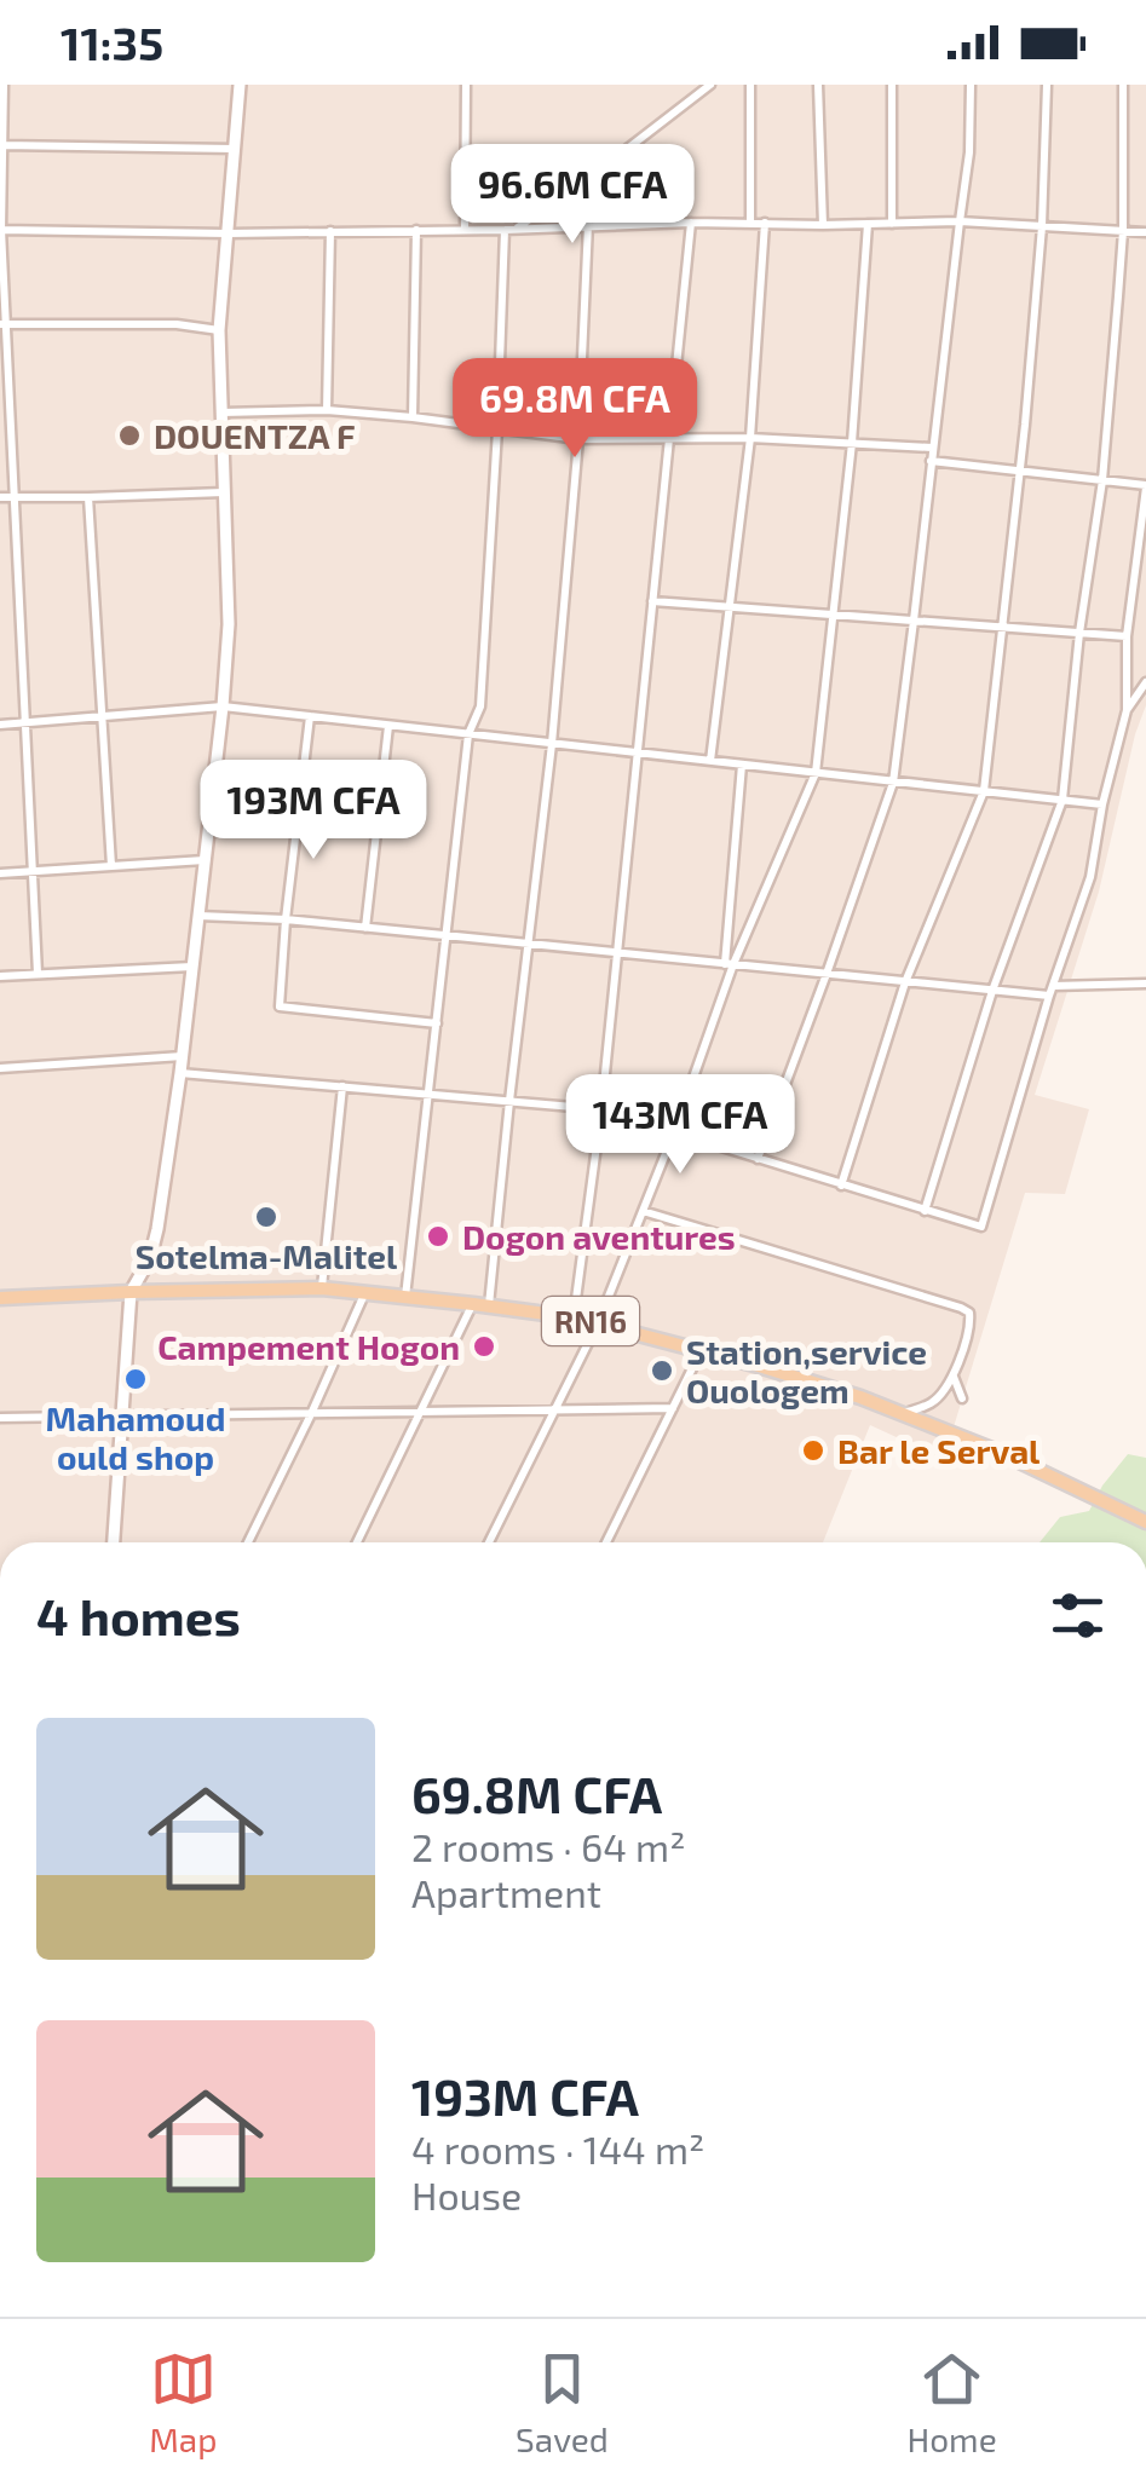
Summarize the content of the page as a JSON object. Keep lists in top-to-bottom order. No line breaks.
{"streets":{"main road":["RN16"]},"places":["DOUENTZA F","Sotelma-Malitel","Dogon aventures","Campement Hogon","Station,service Ouologem","Mahamoud ould shop","Bar le Serval"],"page":{"status":"11:35","price":["96.6M CFA","69.8M CFA","193M CFA","143M CFA"],"heading":"4 homes","list":[{"name":"69.8M CFA","note":"2 rooms · 64 m² · Apartment"},{"name":"193M CFA","note":"4 rooms · 144 m² · House"}],"tabs":["Map","Saved","Home"]}}
